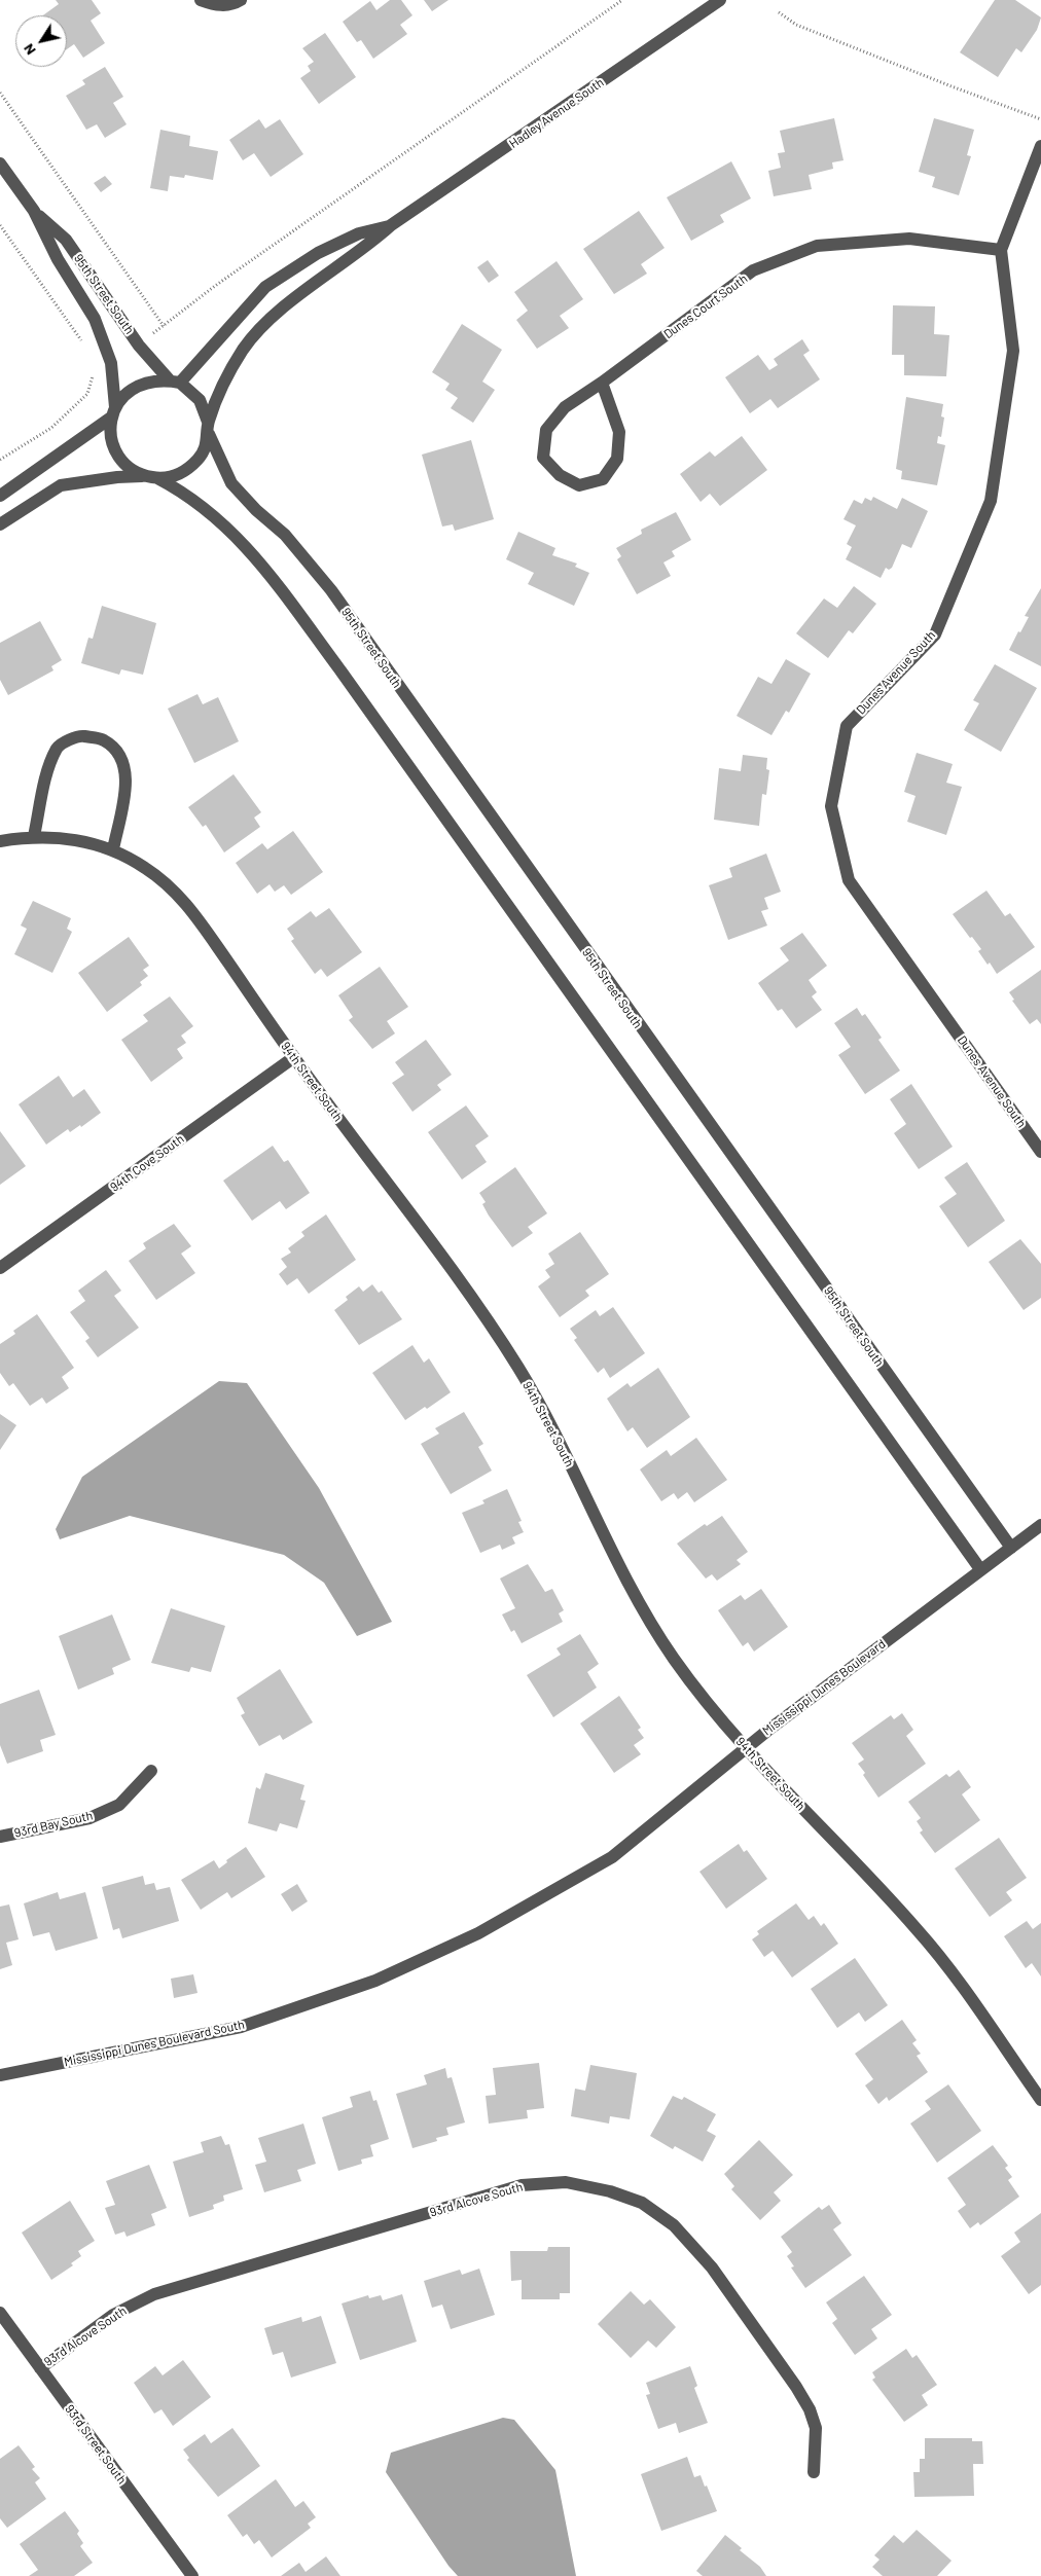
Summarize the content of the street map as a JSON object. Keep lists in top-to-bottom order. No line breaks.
{"streets":{"street":["Hadley Avenue South","95th Street South","Dunes Court South","Dunes Avenue South","94th Street South","94th Cove South","Mississippi Dunes Boulevard","93rd Bay South","Mississippi Dunes Boulevard South","93rd Alcove South","93rd Street South"]},"crossings":[["Hadley Avenue South","95th Street South"],["95th Street South","Mississippi Dunes Boulevard"],["Dunes Court South","Dunes Avenue South"],["94th Street South","94th Cove South"],["94th Street South","Mississippi Dunes Boulevard"],["Mississippi Dunes Boulevard","Mississippi Dunes Boulevard South"],["93rd Alcove South","93rd Street South"]],"north":"bottom left"}
